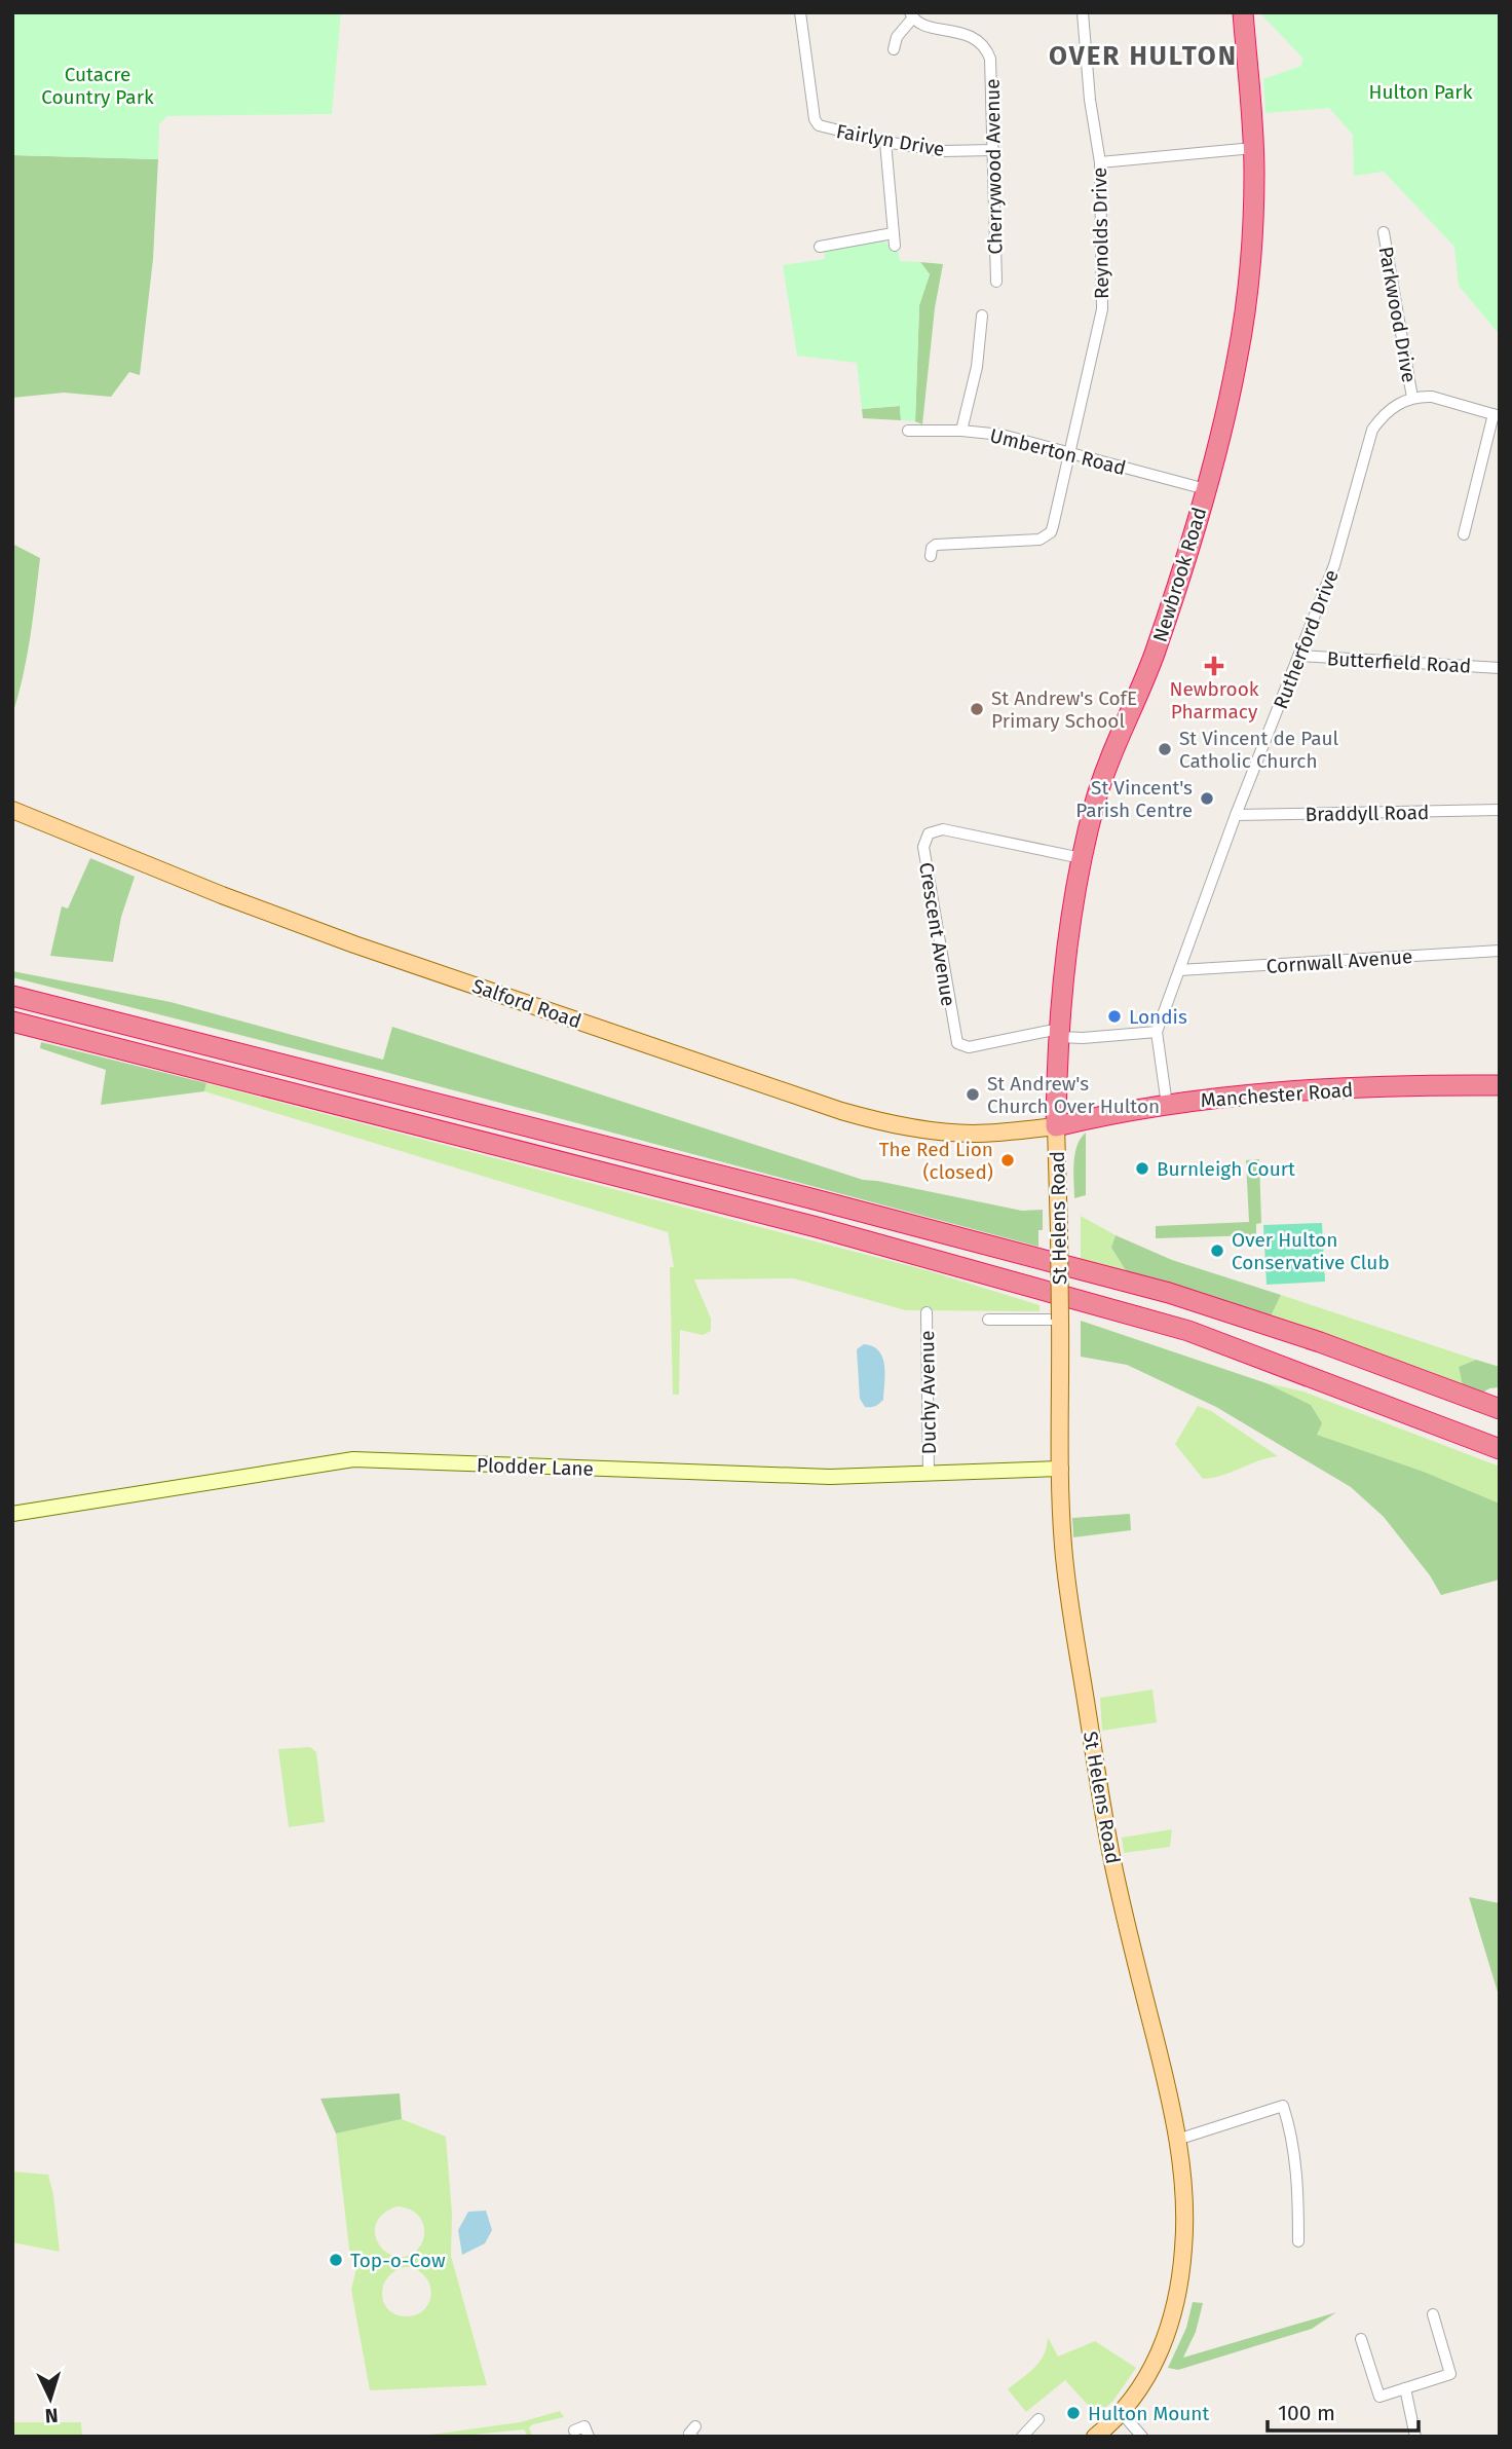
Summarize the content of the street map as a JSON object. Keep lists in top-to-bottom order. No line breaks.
{"streets":{"highway":["Newbrook Road","Manchester Road"],"main road":["Salford Road","St Helens Road","Plodder Lane"],"street":["Fairlyn Drive","Cherrywood Avenue","Reynolds Drive","Parkwood Drive","Umberton Road","Rutherford Drive","Butterfield Road","Braddyll Road","Crescent Avenue","Cornwall Avenue","Duchy Avenue"]},"crossings":[["Fairlyn Drive","Cherrywood Avenue"],["Reynolds Drive","Umberton Road"],["Parkwood Drive","Rutherford Drive"],["Umberton Road","Newbrook Road"],["Newbrook Road","Crescent Avenue"],["Newbrook Road","Salford Road"],["Newbrook Road","Manchester Road"],["Newbrook Road","St Helens Road"],["Rutherford Drive","Butterfield Road"],["Rutherford Drive","Braddyll Road"],["Rutherford Drive","Cornwall Avenue"],["Rutherford Drive","Manchester Road"],["Salford Road","Manchester Road"],["Salford Road","St Helens Road"],["Manchester Road","St Helens Road"],["St Helens Road","Plodder Lane"],["Duchy Avenue","Plodder Lane"]],"districts":["OVER HULTON"],"parks":["Cutacre Country Park","Hulton Park"],"places":{"health":["Newbrook Pharmacy"],"other":["St Andrew's CofE Primary School","St Vincent de Paul Catholic Church","St Vincent's Parish Centre","Londis","St Andrew's Church Over Hulton","The Red Lion (closed)","Burnleigh Court","Over Hulton Conservative Club","Top-o-Cow","Hulton Mount"]},"scale_bar":"100 m","north":"bottom"}
